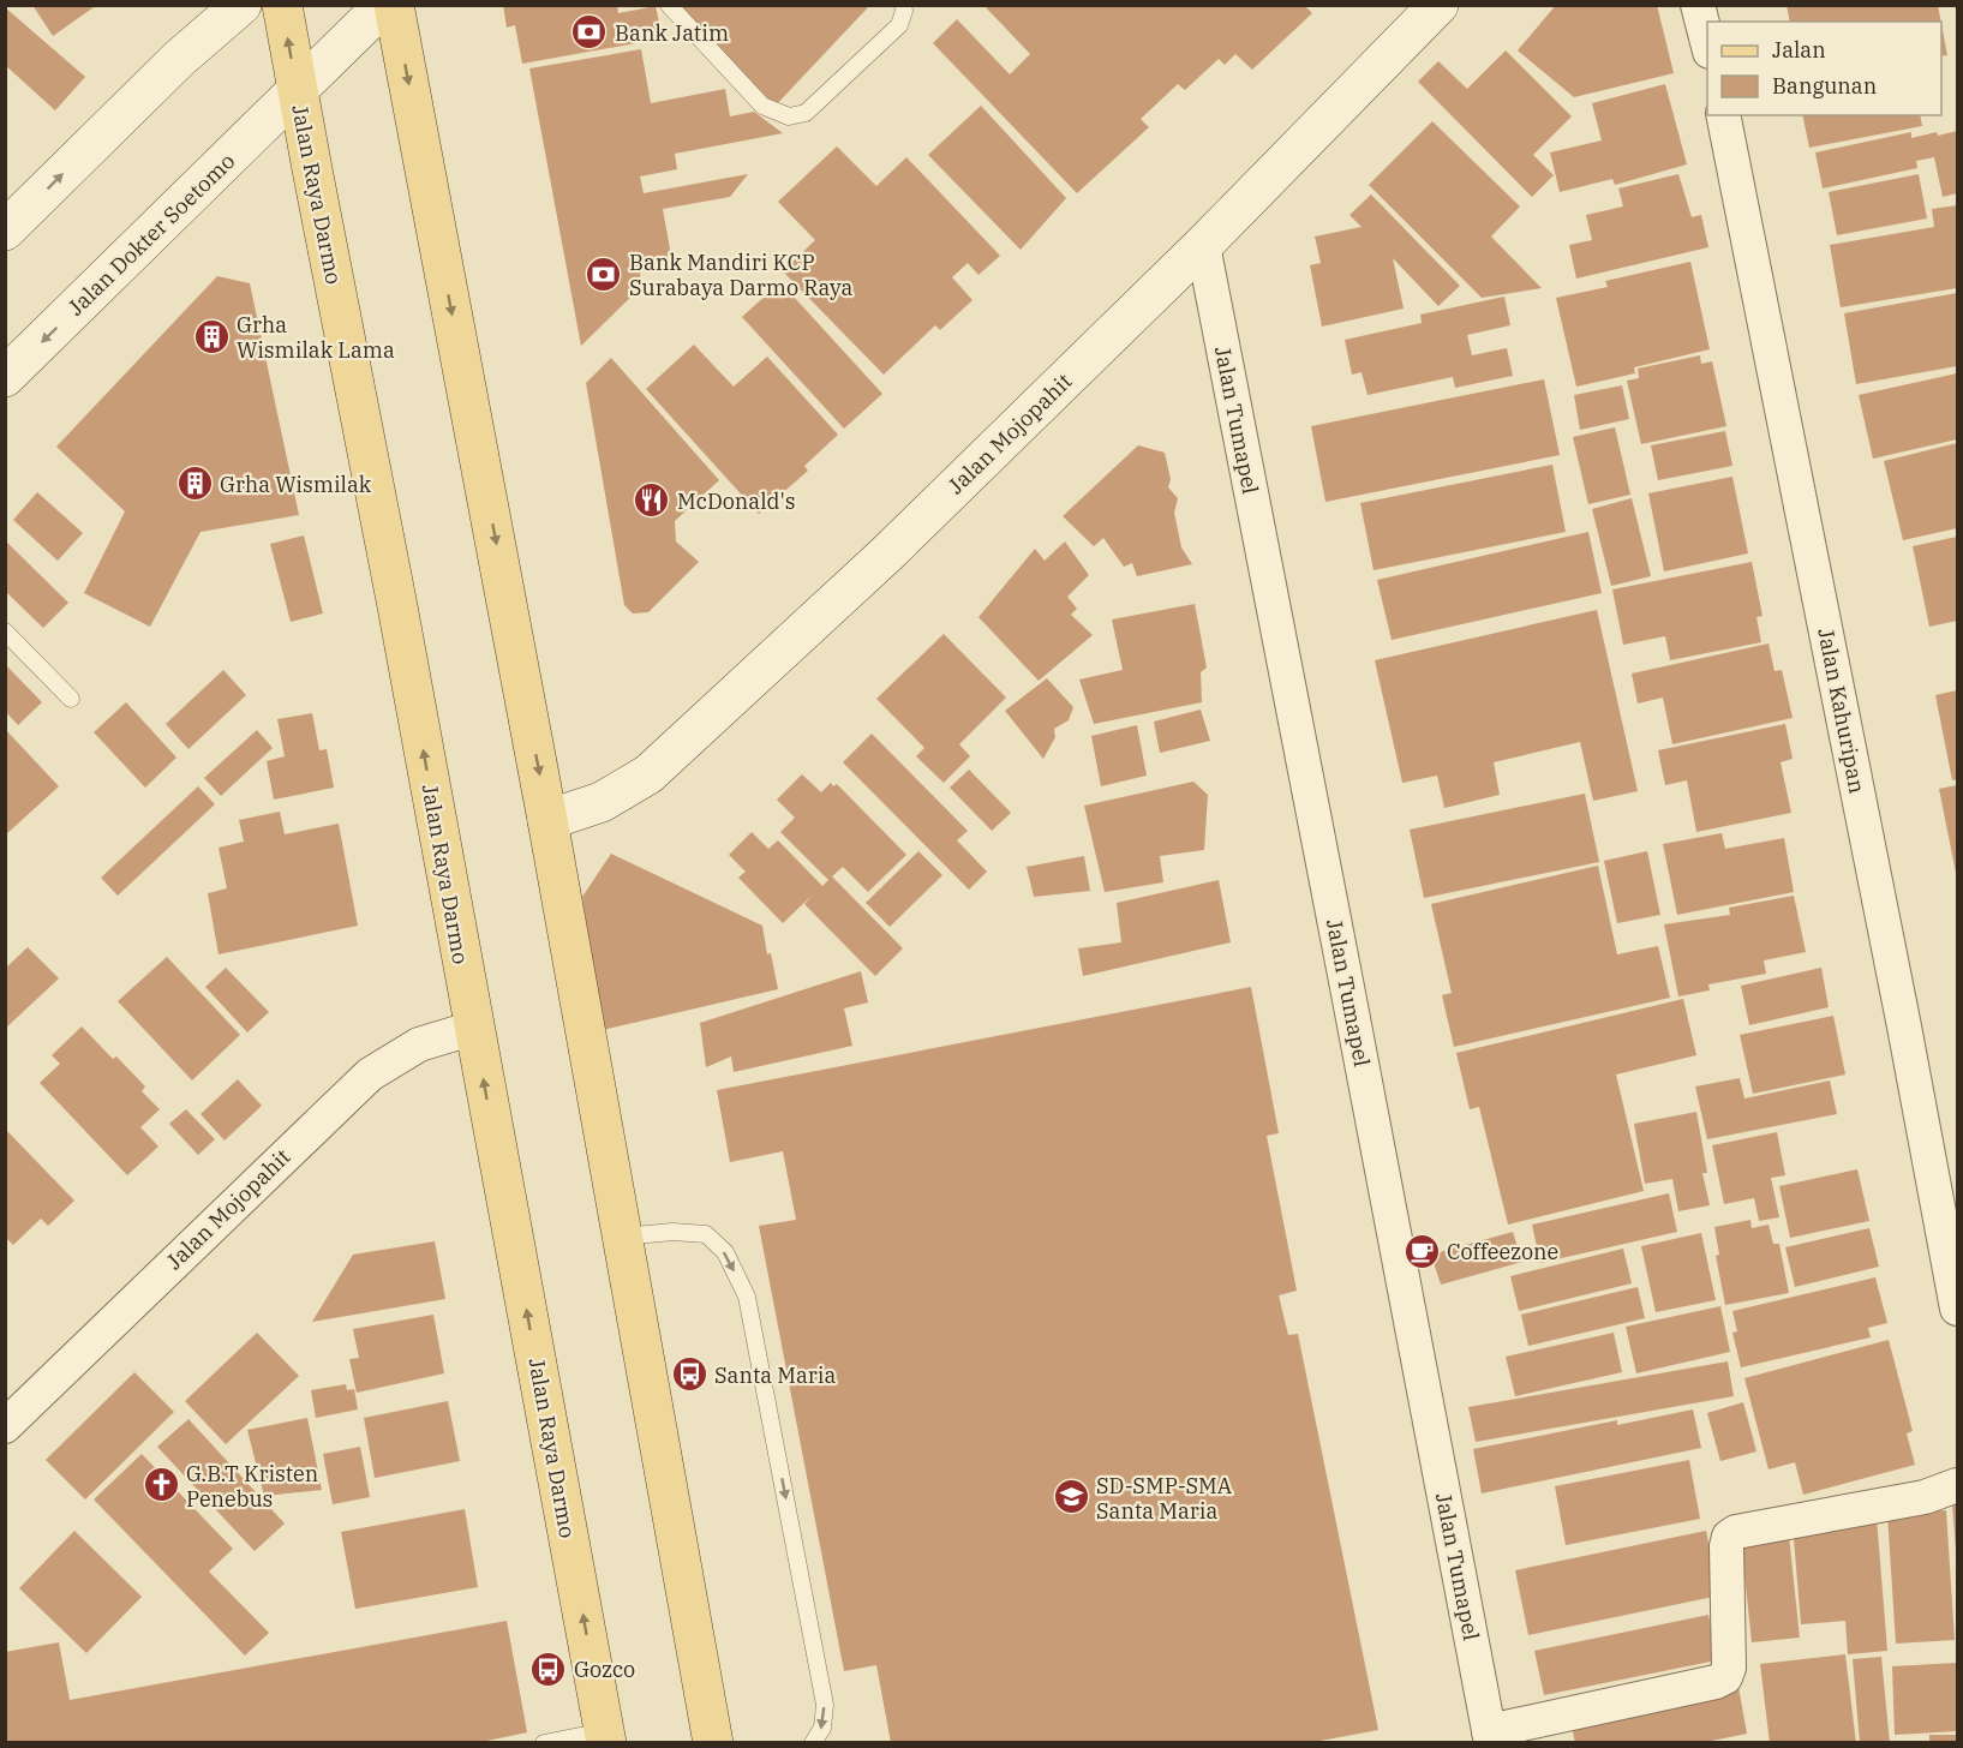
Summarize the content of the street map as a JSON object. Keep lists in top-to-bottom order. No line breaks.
{"streets":{"main road":["Jalan Raya Darmo"],"street":["Jalan Dokter Soetomo","Jalan Tumapel","Jalan Mojopahit","Jalan Kahuripan"]},"crossings":[["Jalan Raya Darmo","Jalan Dokter Soetomo"],["Jalan Raya Darmo","Jalan Mojopahit"],["Jalan Tumapel","Jalan Mojopahit"]],"places":{"bank":["Bank Jatim","Bank Mandiri KCP Surabaya Darmo Raya"],"building":["Grha Wismilak Lama","Grha Wismilak"],"restaurant":["McDonald's"],"cafe":["Coffeezone"],"bus stop":["Santa Maria","Gozco"],"church":["G.B.T Kristen Penebus"],"school or university":["SD-SMP-SMA Santa Maria"]},"legend":["Jalan","Bangunan"]}
